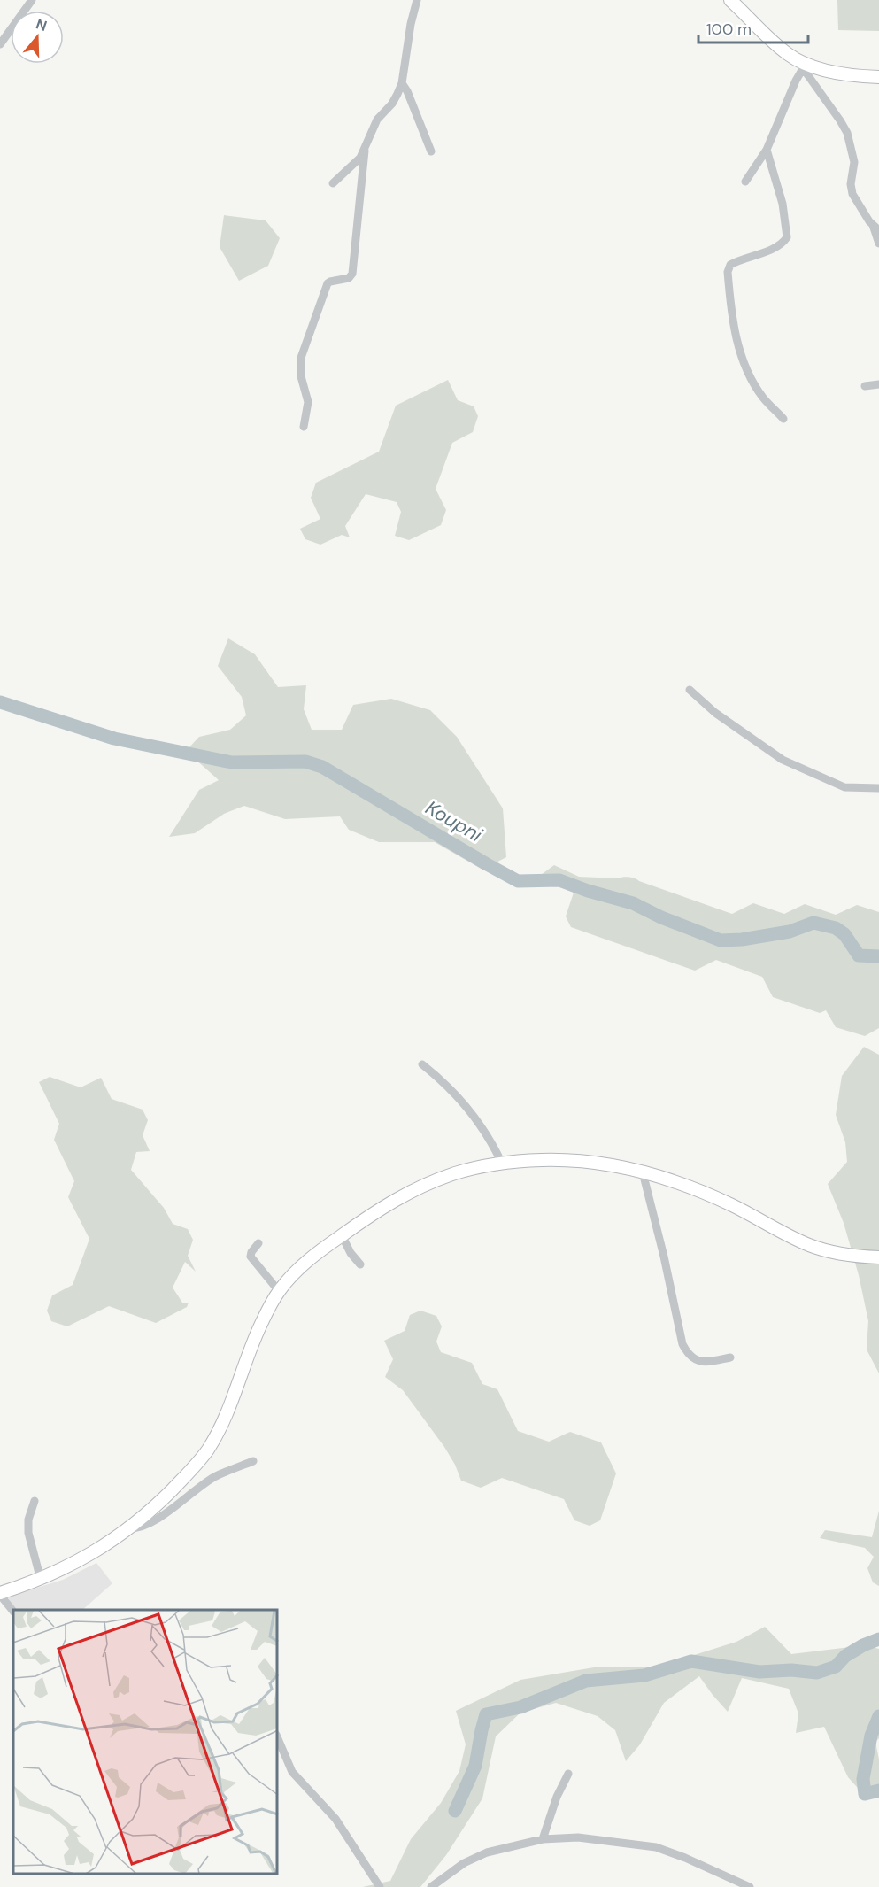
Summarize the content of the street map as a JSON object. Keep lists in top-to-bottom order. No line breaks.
{"water":["Koupni"],"scale_bar":"100 m","north":"top"}
